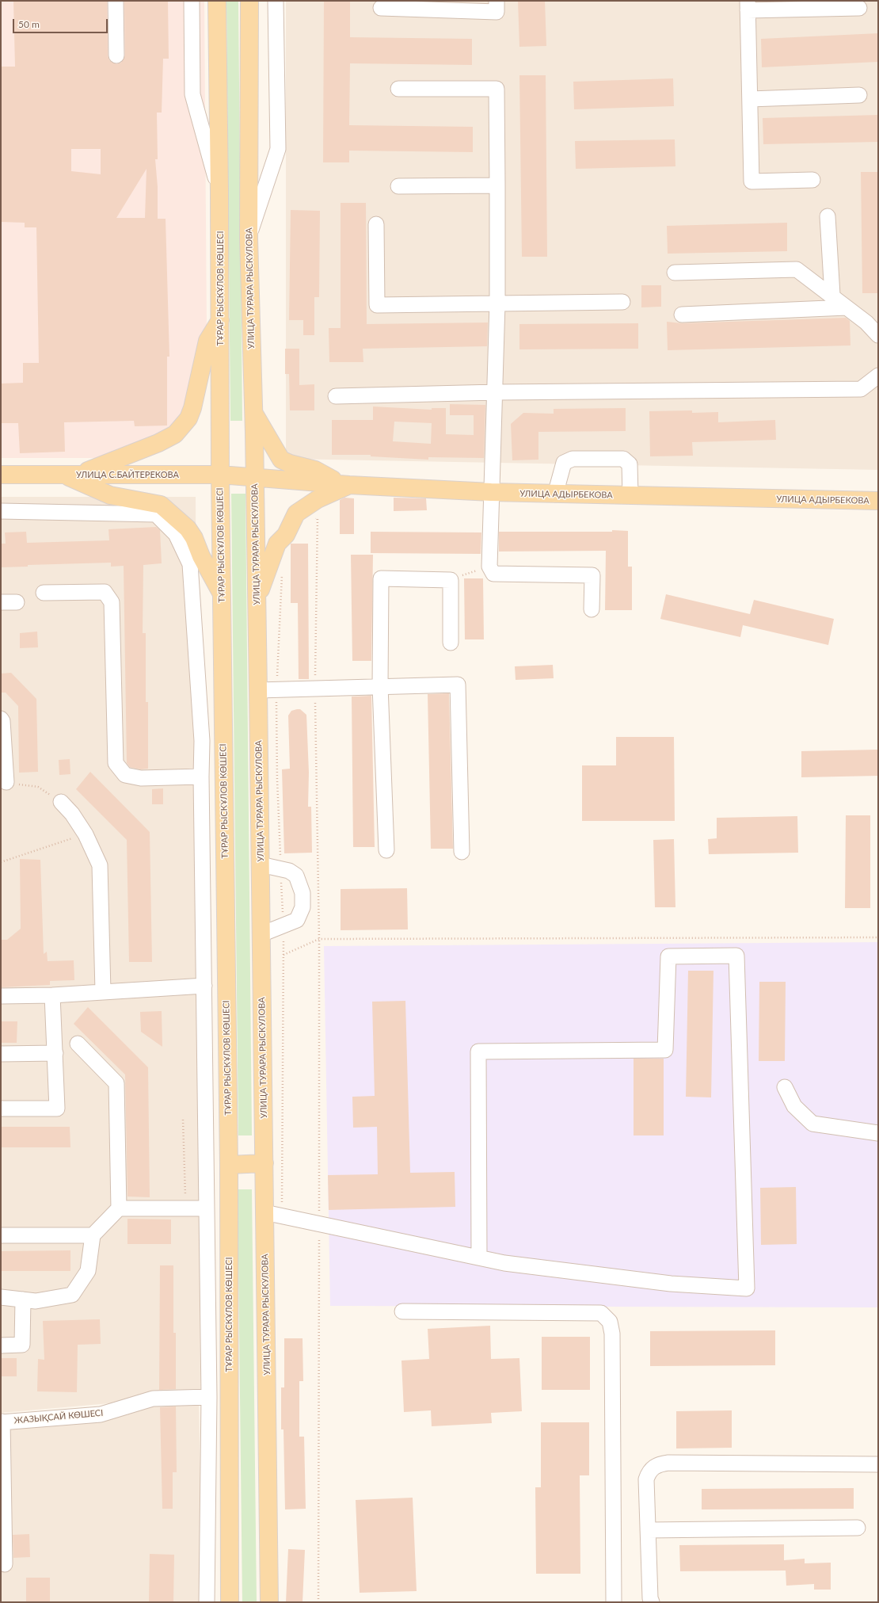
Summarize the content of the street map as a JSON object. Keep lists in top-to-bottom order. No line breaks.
{"streets":{"main road":["ТҰРАР РЫСКҰЛОВ КӨШЕСІ","УЛИЦА ТУРАРА РЫСКУЛОВА","УЛИЦА С.БАЙТЕРЕКОВА","УЛИЦА АДЫРБЕКОВА"],"street":["ЖАЗЫҚСАЙ КӨШЕСІ"]},"crossings":[["ТҰРАР РЫСКҰЛОВ КӨШЕСІ","УЛИЦА С.БАЙТЕРЕКОВА"],["УЛИЦА ТУРАРА РЫСКУЛОВА","УЛИЦА С.БАЙТЕРЕКОВА"],["УЛИЦА ТУРАРА РЫСКУЛОВА","УЛИЦА АДЫРБЕКОВА"],["УЛИЦА С.БАЙТЕРЕКОВА","УЛИЦА АДЫРБЕКОВА"]],"scale_bar":"50 m"}
